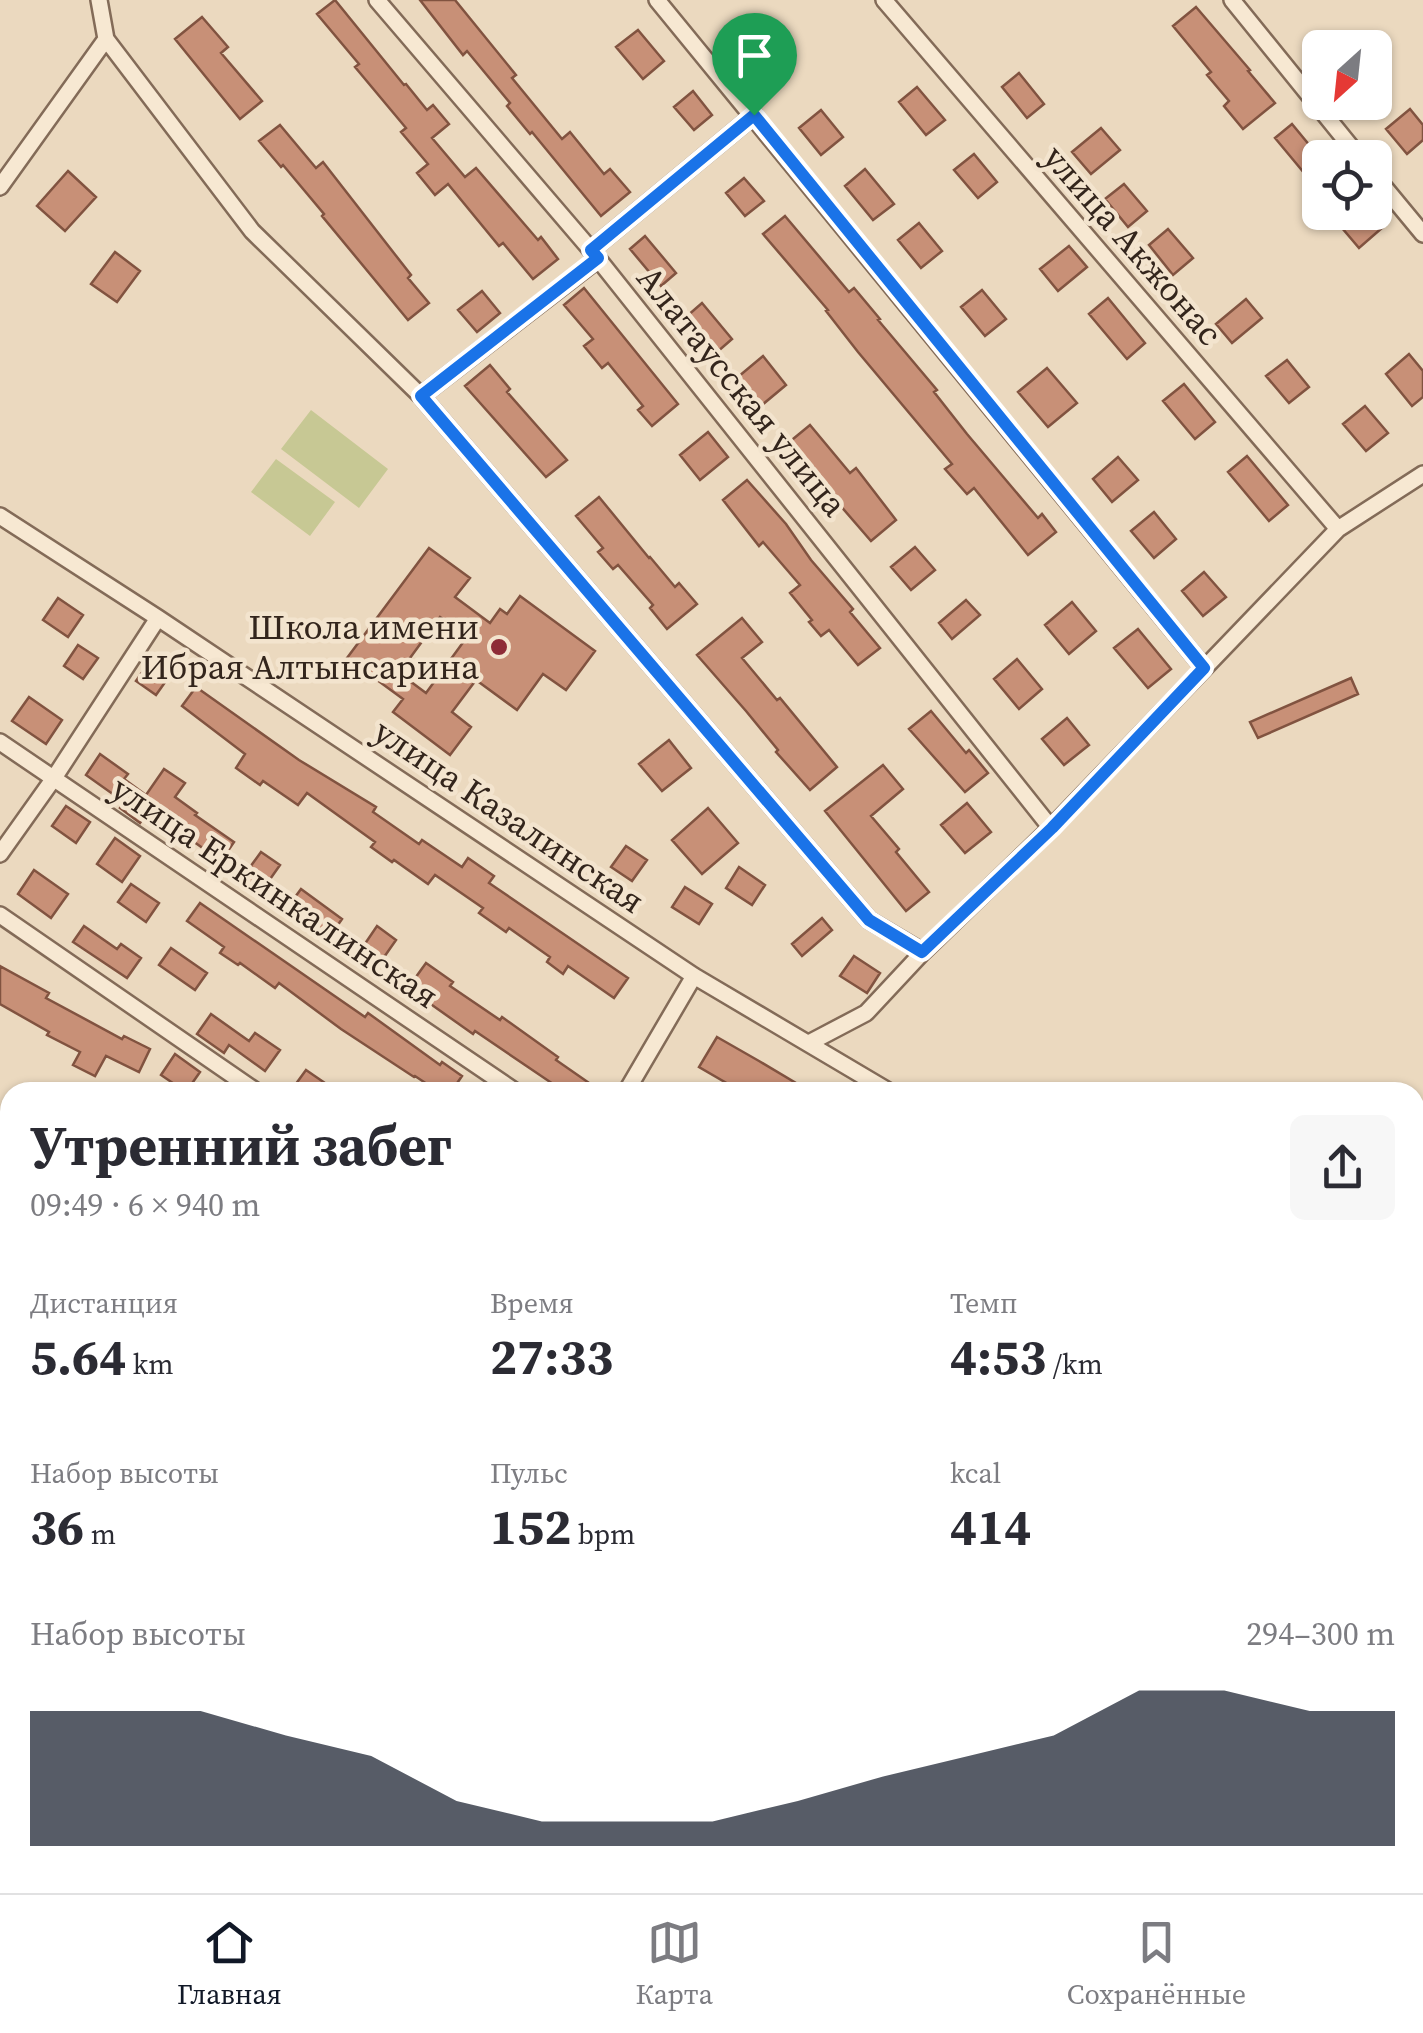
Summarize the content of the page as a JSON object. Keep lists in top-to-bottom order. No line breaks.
{"streets":{"street":["улица Акжонас","Алатаусская улица","улица Казалинская","улица Еркинкалинская"]},"places":["Школа имени Ибрая Алтынсарина"],"north":"bottom left","page":{"heading":["Утренний забег","09:49 · 6 × 940 m"],"stats":[["Дистанция","5.64 km"],["Время","27:33"],["Темп","4:53 /km"],["Набор высоты","36 m"],["Пульс","152 bpm"],["kcal","414"]],"chart":["Набор высоты","294–300 m"],"tabs":["Главная","Карта","Сохранённые"]}}
